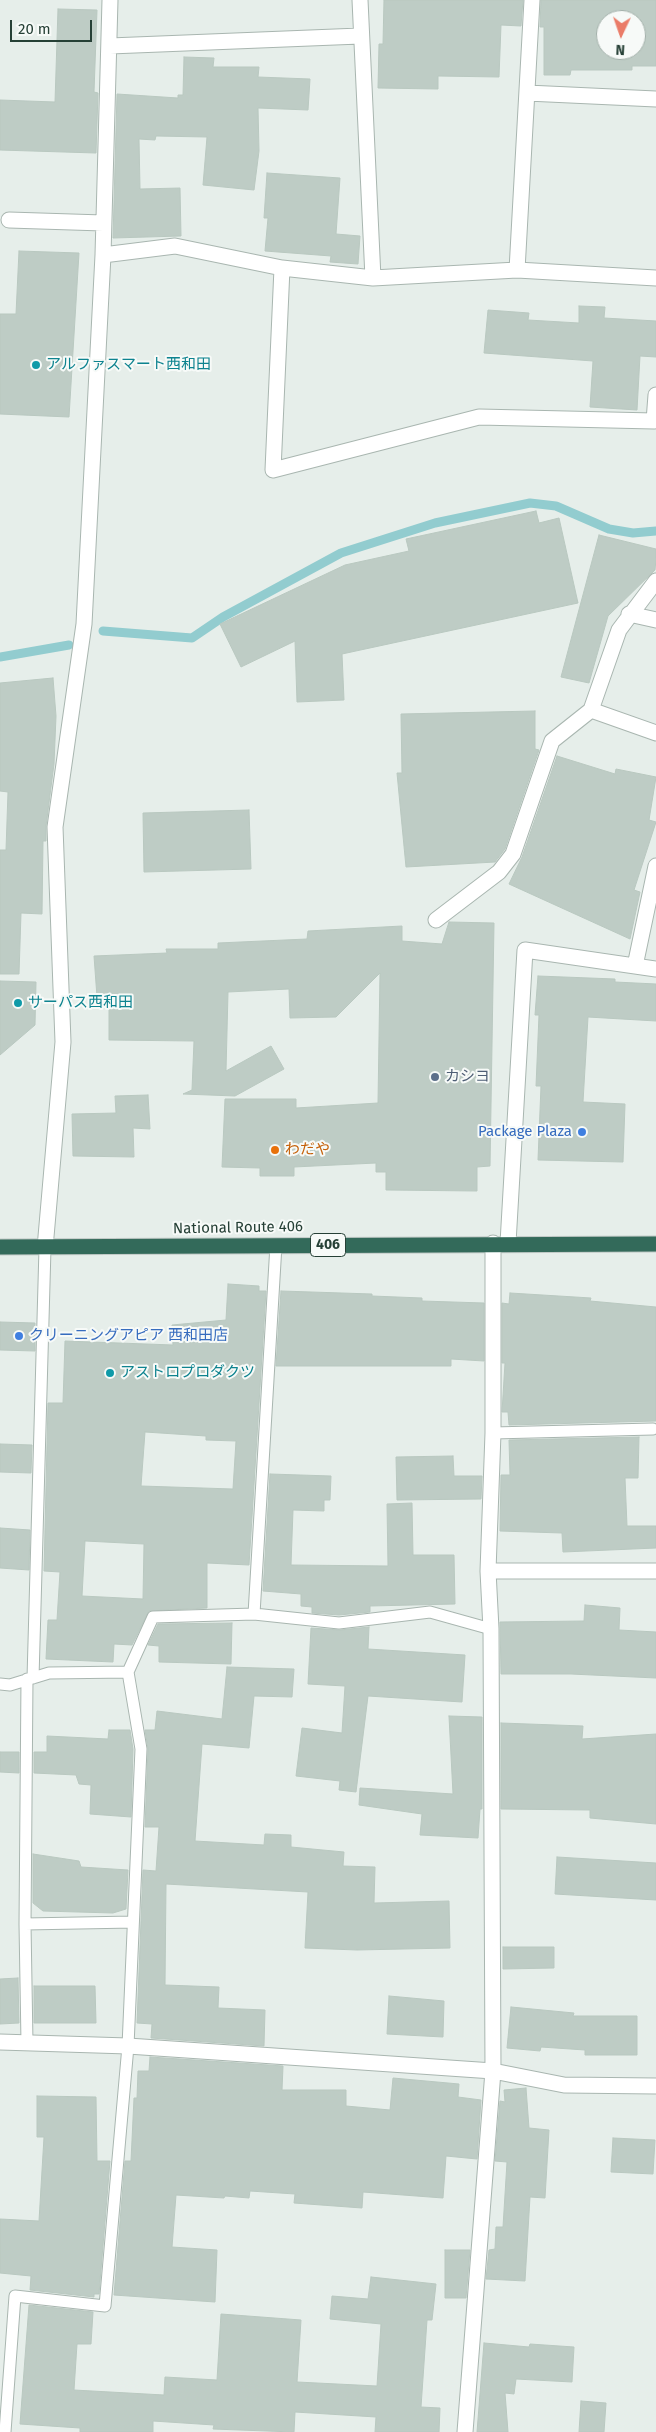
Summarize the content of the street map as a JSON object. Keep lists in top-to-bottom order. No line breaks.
{"streets":{"highway":["National Route 406","406"]},"places":["アルファスマート西和田","サーパス西和田","カシヨ","Package Plaza","わだや","クリーニングアピア 西和田店","アストロプロダクツ"],"scale_bar":"20 m","north":"bottom"}
